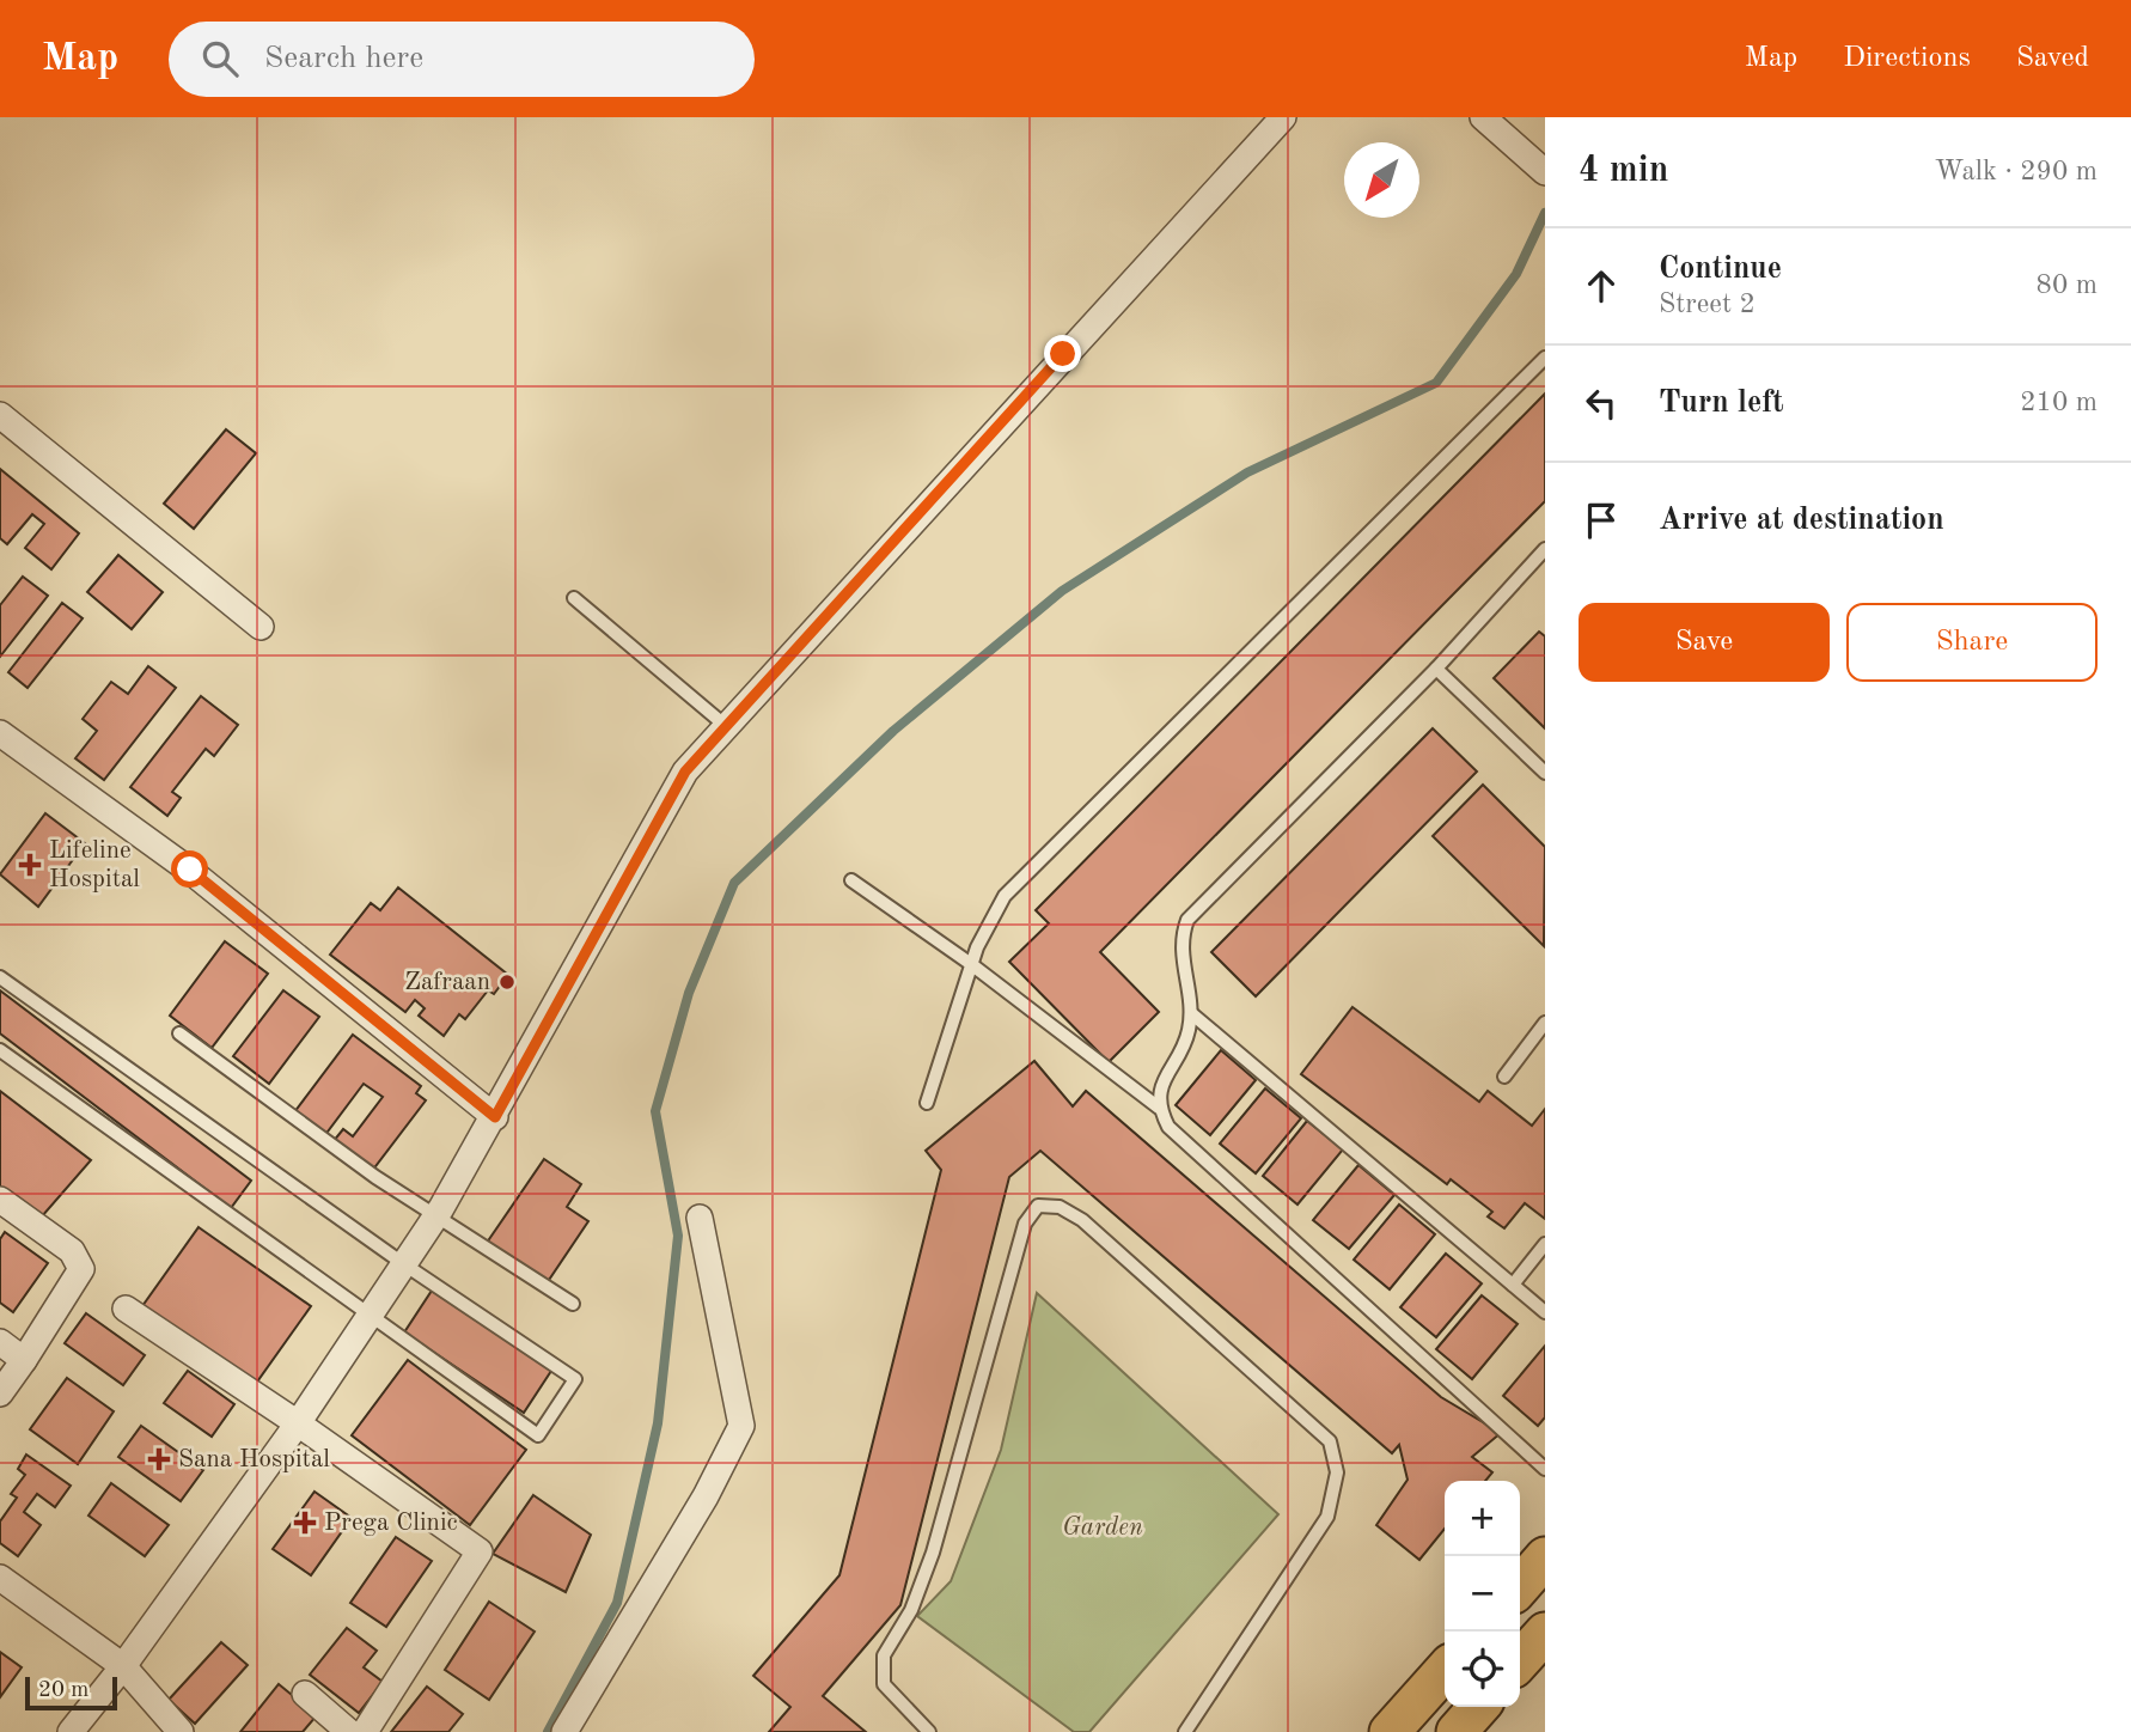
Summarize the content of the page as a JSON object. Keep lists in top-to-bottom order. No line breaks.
{"parks":["Garden"],"places":{"health":["Lifeline Hospital","Sana Hospital","Prega Clinic"],"other":["Zafraan"]},"scale_bar":"20 m","north":"bottom left","page":{"header":"Map","search":"Search here","nav":["Map","Directions","Saved"],"heading":["4 min","Walk · 290 m"],"list":[["Continue","Street 2","80 m"],["Turn left","210 m"],"Arrive at destination"],"buttons":["Save","Share"],"map_buttons":["+","−"],"scale":"20 m"}}
